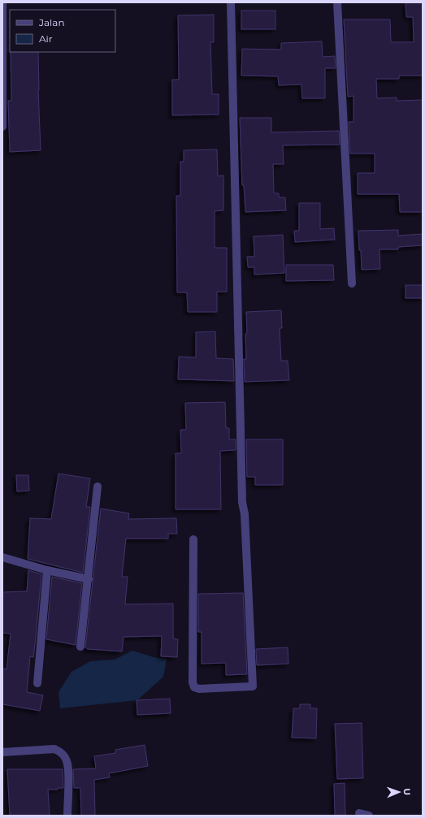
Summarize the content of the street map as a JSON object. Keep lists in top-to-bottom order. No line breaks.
{"legend":["Jalan","Air"],"north":"right"}
